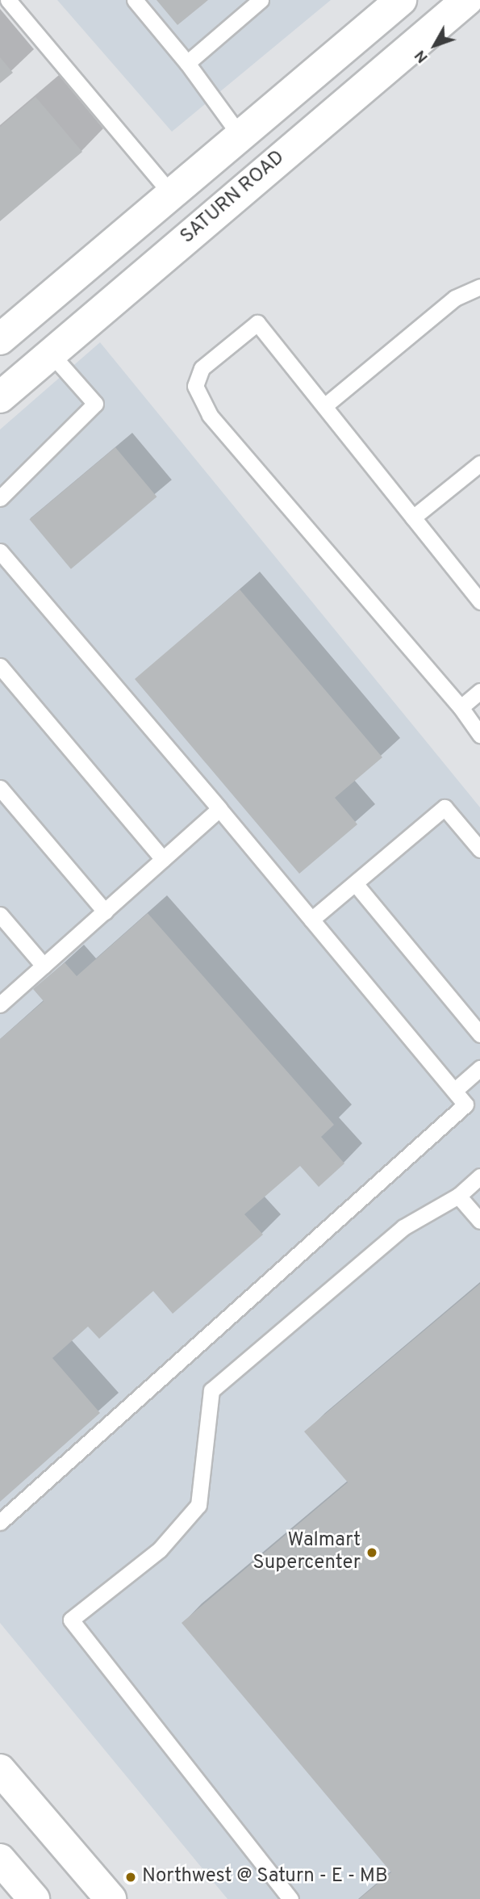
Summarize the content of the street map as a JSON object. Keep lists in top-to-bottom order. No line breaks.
{"streets":{"street":["SATURN ROAD"]},"places":["Walmart Supercenter","Northwest @ Saturn - E - MB"],"north":"bottom left"}
